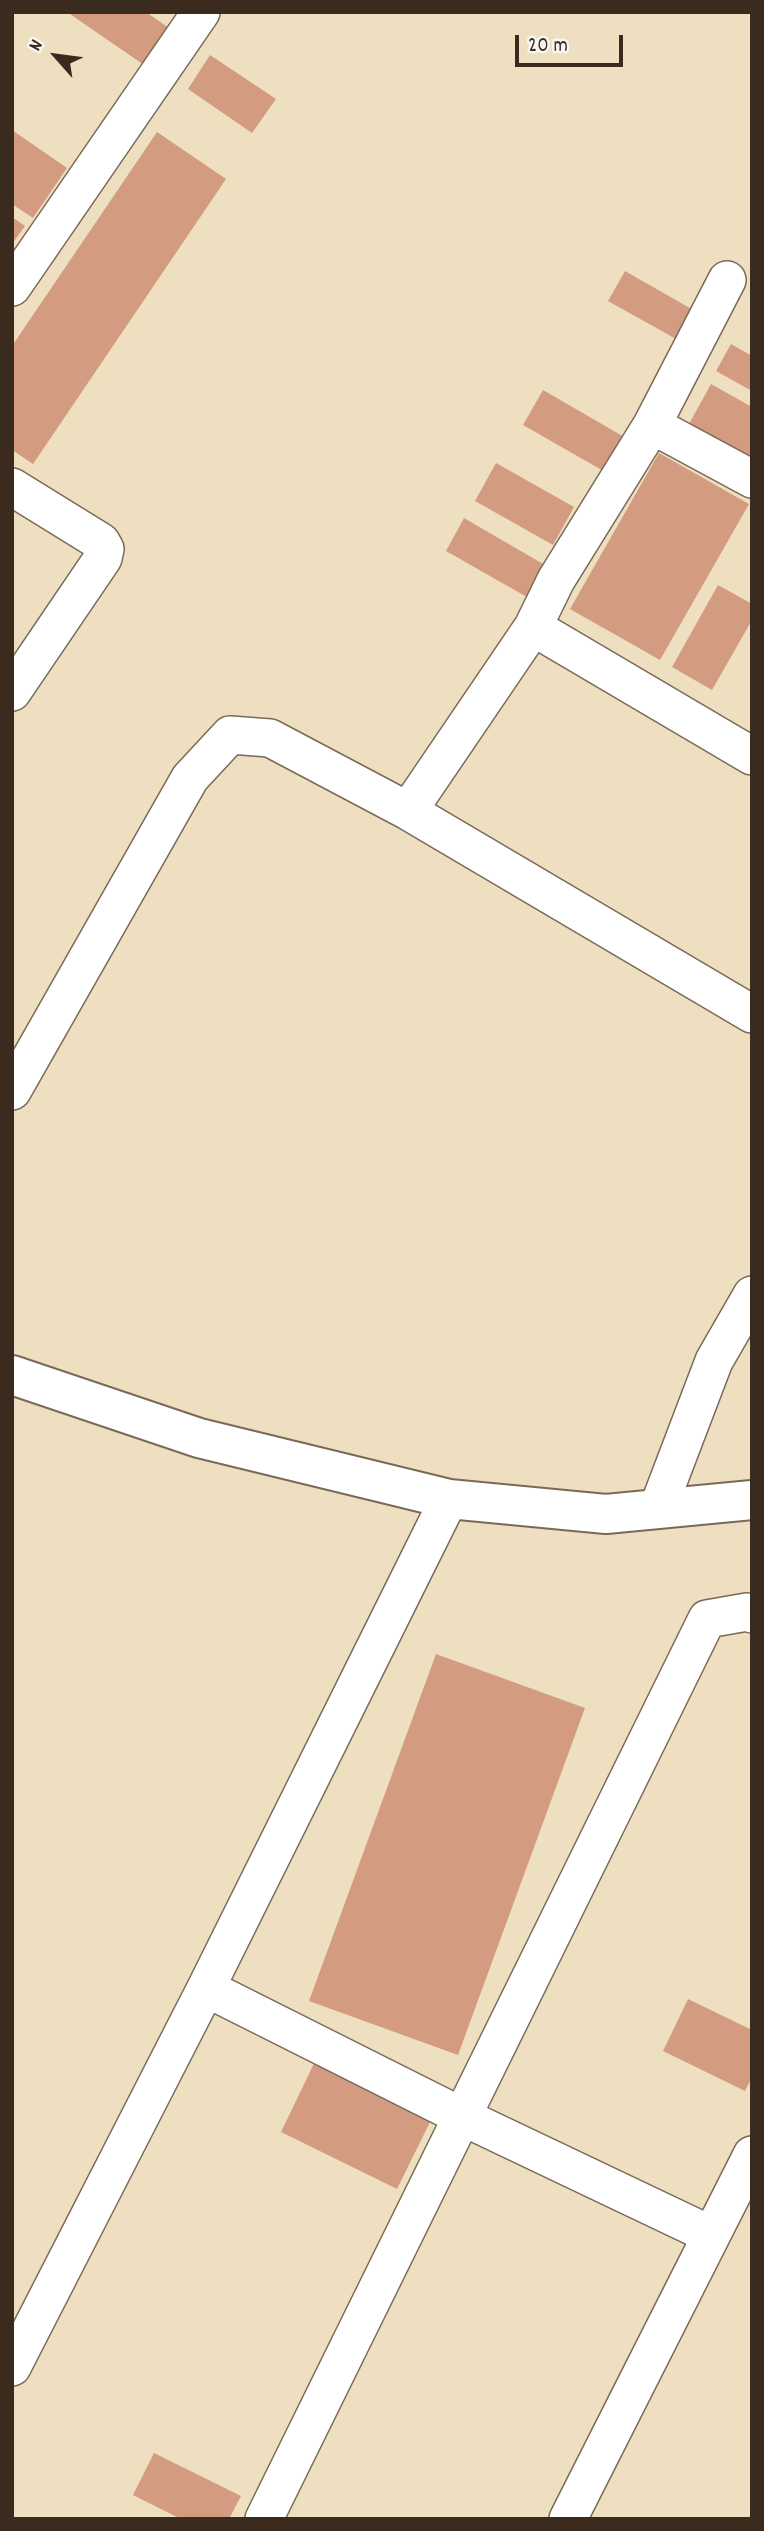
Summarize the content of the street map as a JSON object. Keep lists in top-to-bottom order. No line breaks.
{"scale_bar":"20 m","north":"top left"}
